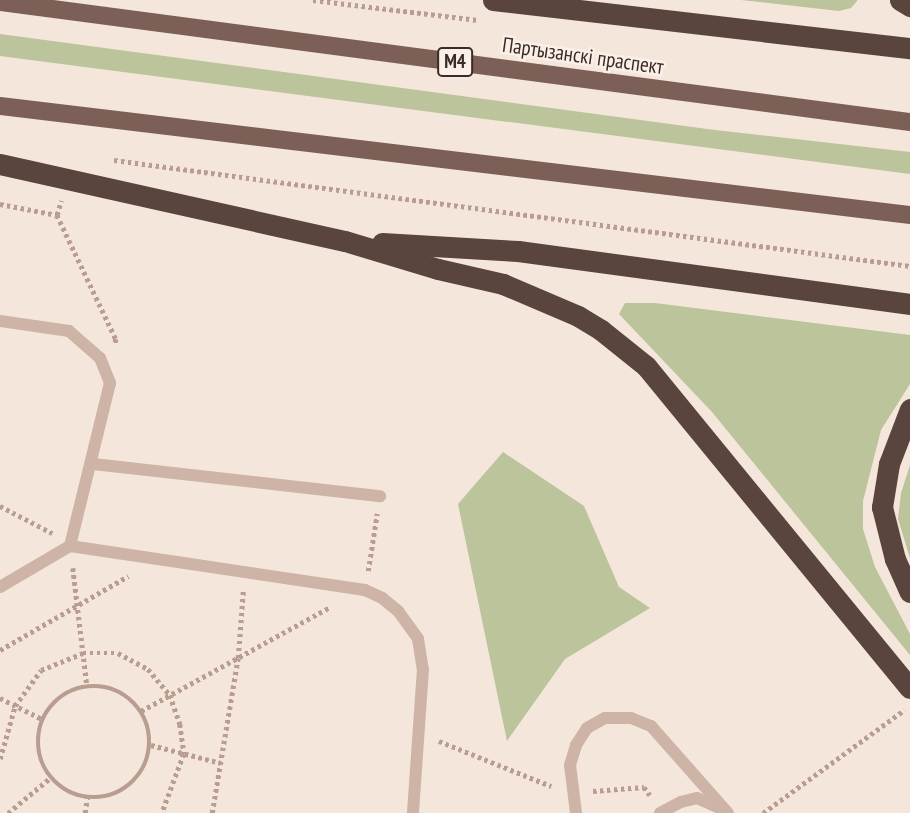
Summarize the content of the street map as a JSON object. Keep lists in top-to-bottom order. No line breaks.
{"streets":{"main road":["Партызанскі праспект","М4"]}}
